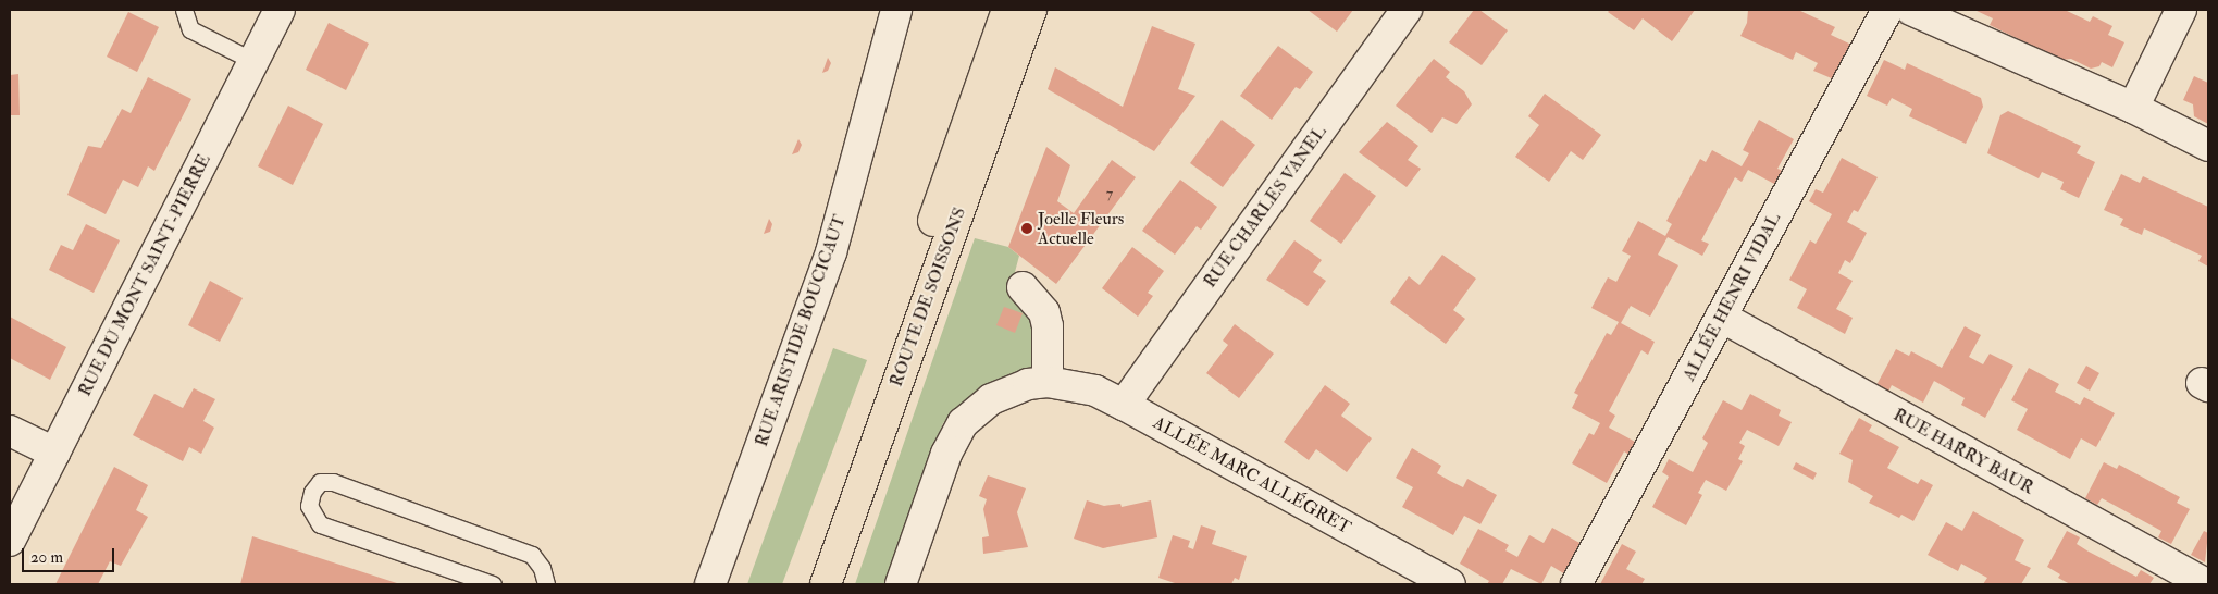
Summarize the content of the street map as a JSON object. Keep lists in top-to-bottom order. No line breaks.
{"streets":{"main road":["ROUTE DE SOISSONS"],"street":["RUE CHARLES VANEL","RUE DU MONT SAINT-PIERRE","ALLÉE HENRI VIDAL","RUE ARISTIDE BOUCICAUT","RUE HARRY BAUR","ALLÉE MARC ALLÉGRET"]},"crossings":[["RUE CHARLES VANEL","ALLÉE MARC ALLÉGRET"],["ALLÉE HENRI VIDAL","RUE HARRY BAUR"]],"places":["Joelle Fleurs Actuelle"],"house_numbers":["7"],"scale_bar":"20 m"}
